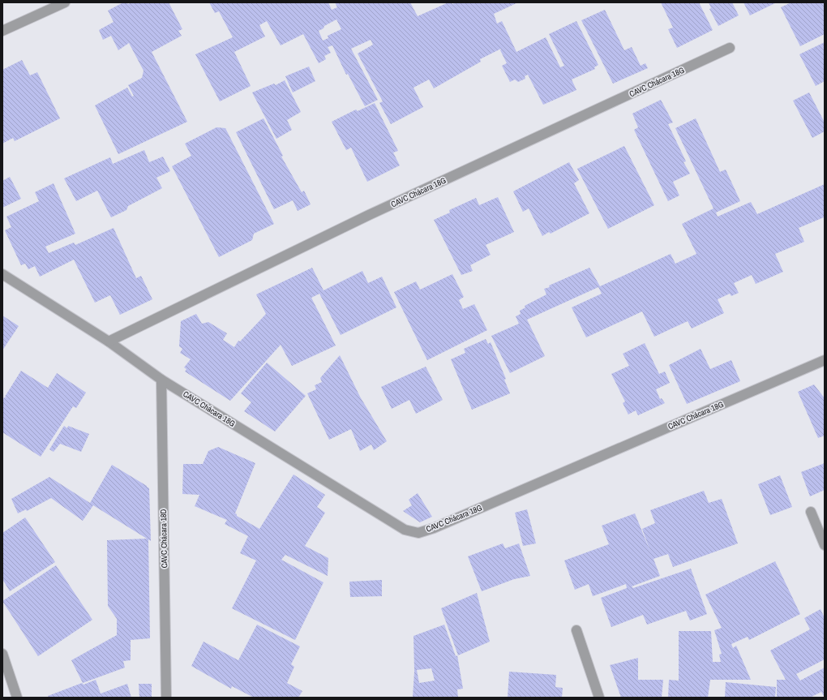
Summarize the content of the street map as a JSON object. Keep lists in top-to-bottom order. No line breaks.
{"streets":{"street":["CAVC Chácara 18G","CAVC Chácara 18D"]},"crossings":[["CAVC Chácara 18G","CAVC Chácara 18D"]]}
